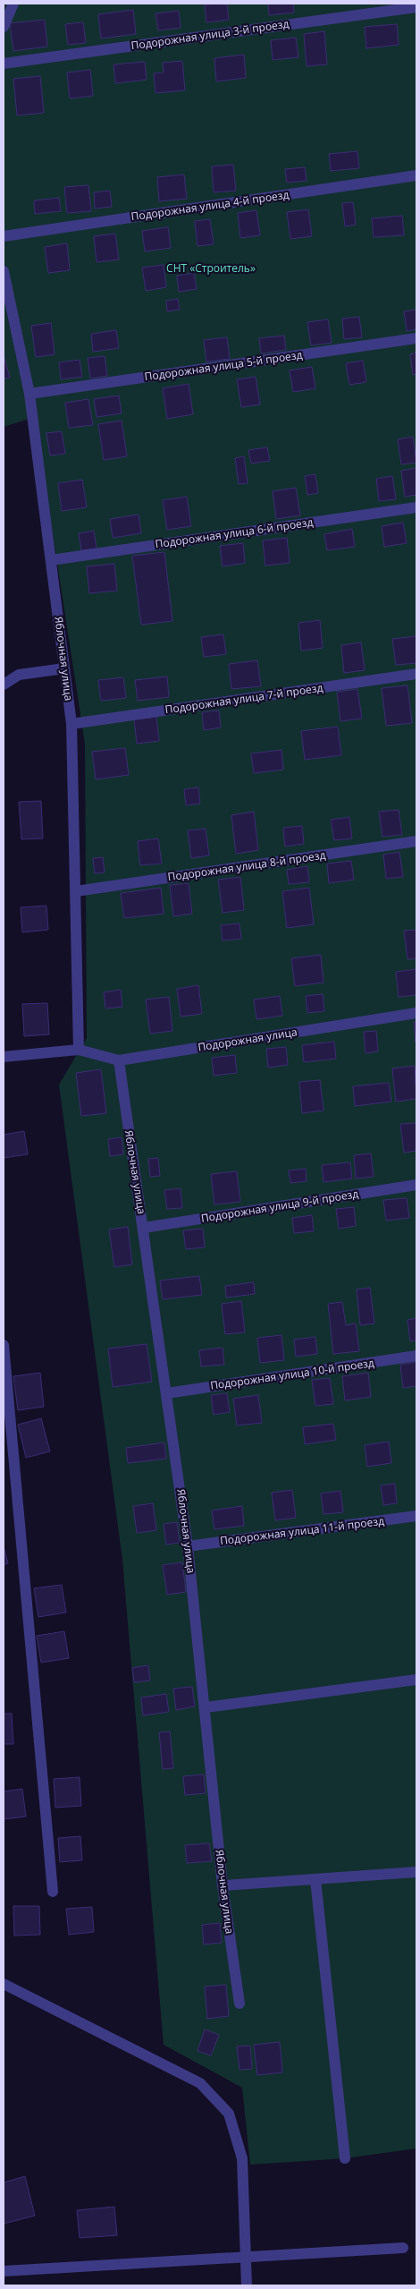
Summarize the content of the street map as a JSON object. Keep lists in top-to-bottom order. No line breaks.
{"streets":{"street":["Подорожная улица 3-й проезд","Подорожная улица 4-й проезд","Подорожная улица 5-й проезд","Подорожная улица 6-й проезд","Яблочная улица","Подорожная улица 7-й проезд","Подорожная улица 8-й проезд","Подорожная улица","Подорожная улица 9-й проезд","Подорожная улица 10-й проезд","Подорожная улица 11-й проезд"]},"crossings":[["Подорожная улица 5-й проезд","Яблочная улица"],["Подорожная улица 6-й проезд","Яблочная улица"],["Яблочная улица","Подорожная улица 7-й проезд"],["Яблочная улица","Подорожная улица 8-й проезд"],["Яблочная улица","Подорожная улица"],["Яблочная улица","Подорожная улица 9-й проезд"],["Яблочная улица","Подорожная улица 10-й проезд"],["Яблочная улица","Подорожная улица 11-й проезд"]],"parks":["СНТ «Строитель»"]}
